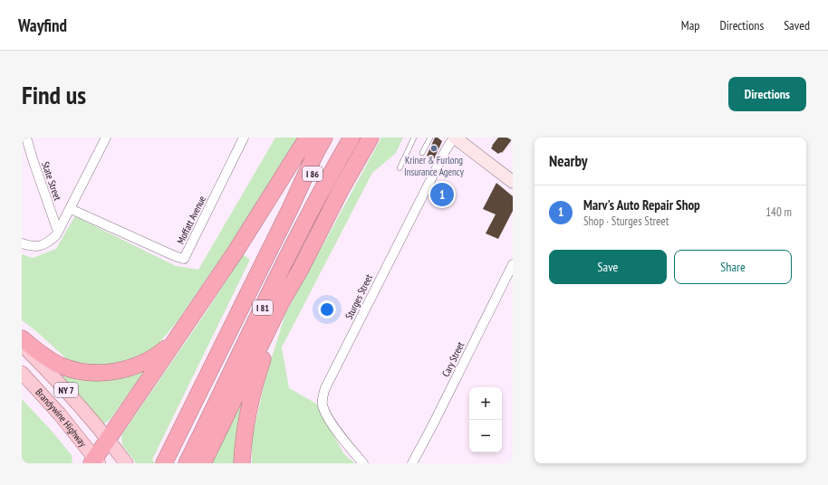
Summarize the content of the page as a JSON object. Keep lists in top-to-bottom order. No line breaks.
{"streets":{"highway":["I 86","I 81"],"main road":["NY 7","Brandywine Highway"],"street":["State Street","Moffatt Avenue","Sturges Street","Cary Street"]},"crossings":[["I 86","I 81"]],"places":["Kriner & Furlong Insurance Agency"],"page":{"header":"Wayfind","nav":["Map","Directions","Saved"],"buttons":["Directions",["Save","Share"]],"title":"Find us","heading":"Nearby","pins":"1","list":[{"mark":"1","name":"Marv's Auto Repair Shop","note":"Shop · Sturges Street","value":"140 m"}],"map_buttons":["+","−"]}}
